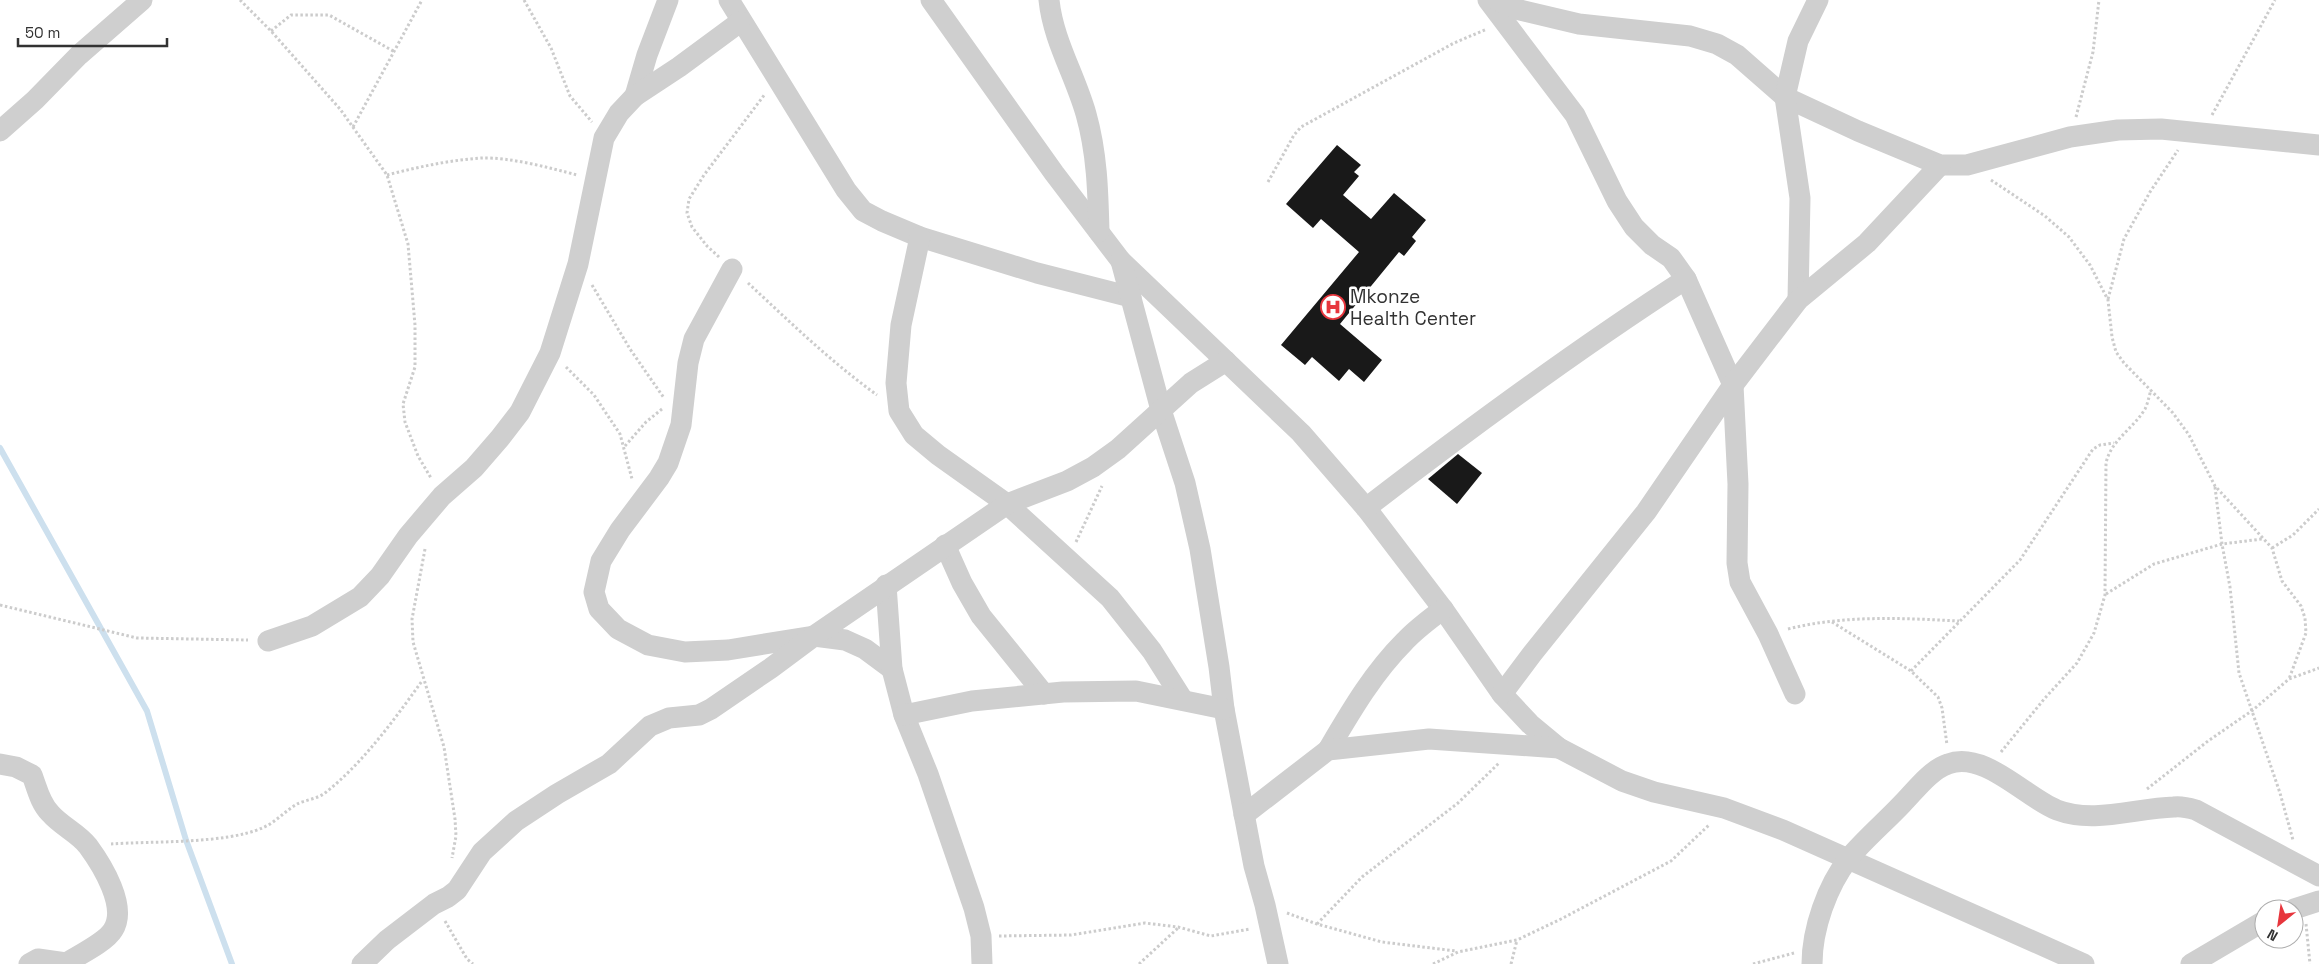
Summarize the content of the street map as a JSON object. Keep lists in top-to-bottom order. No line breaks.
{"places":{"hospital":["Mkonze Health Center"]},"scale_bar":"50 m","north":"bottom left"}
